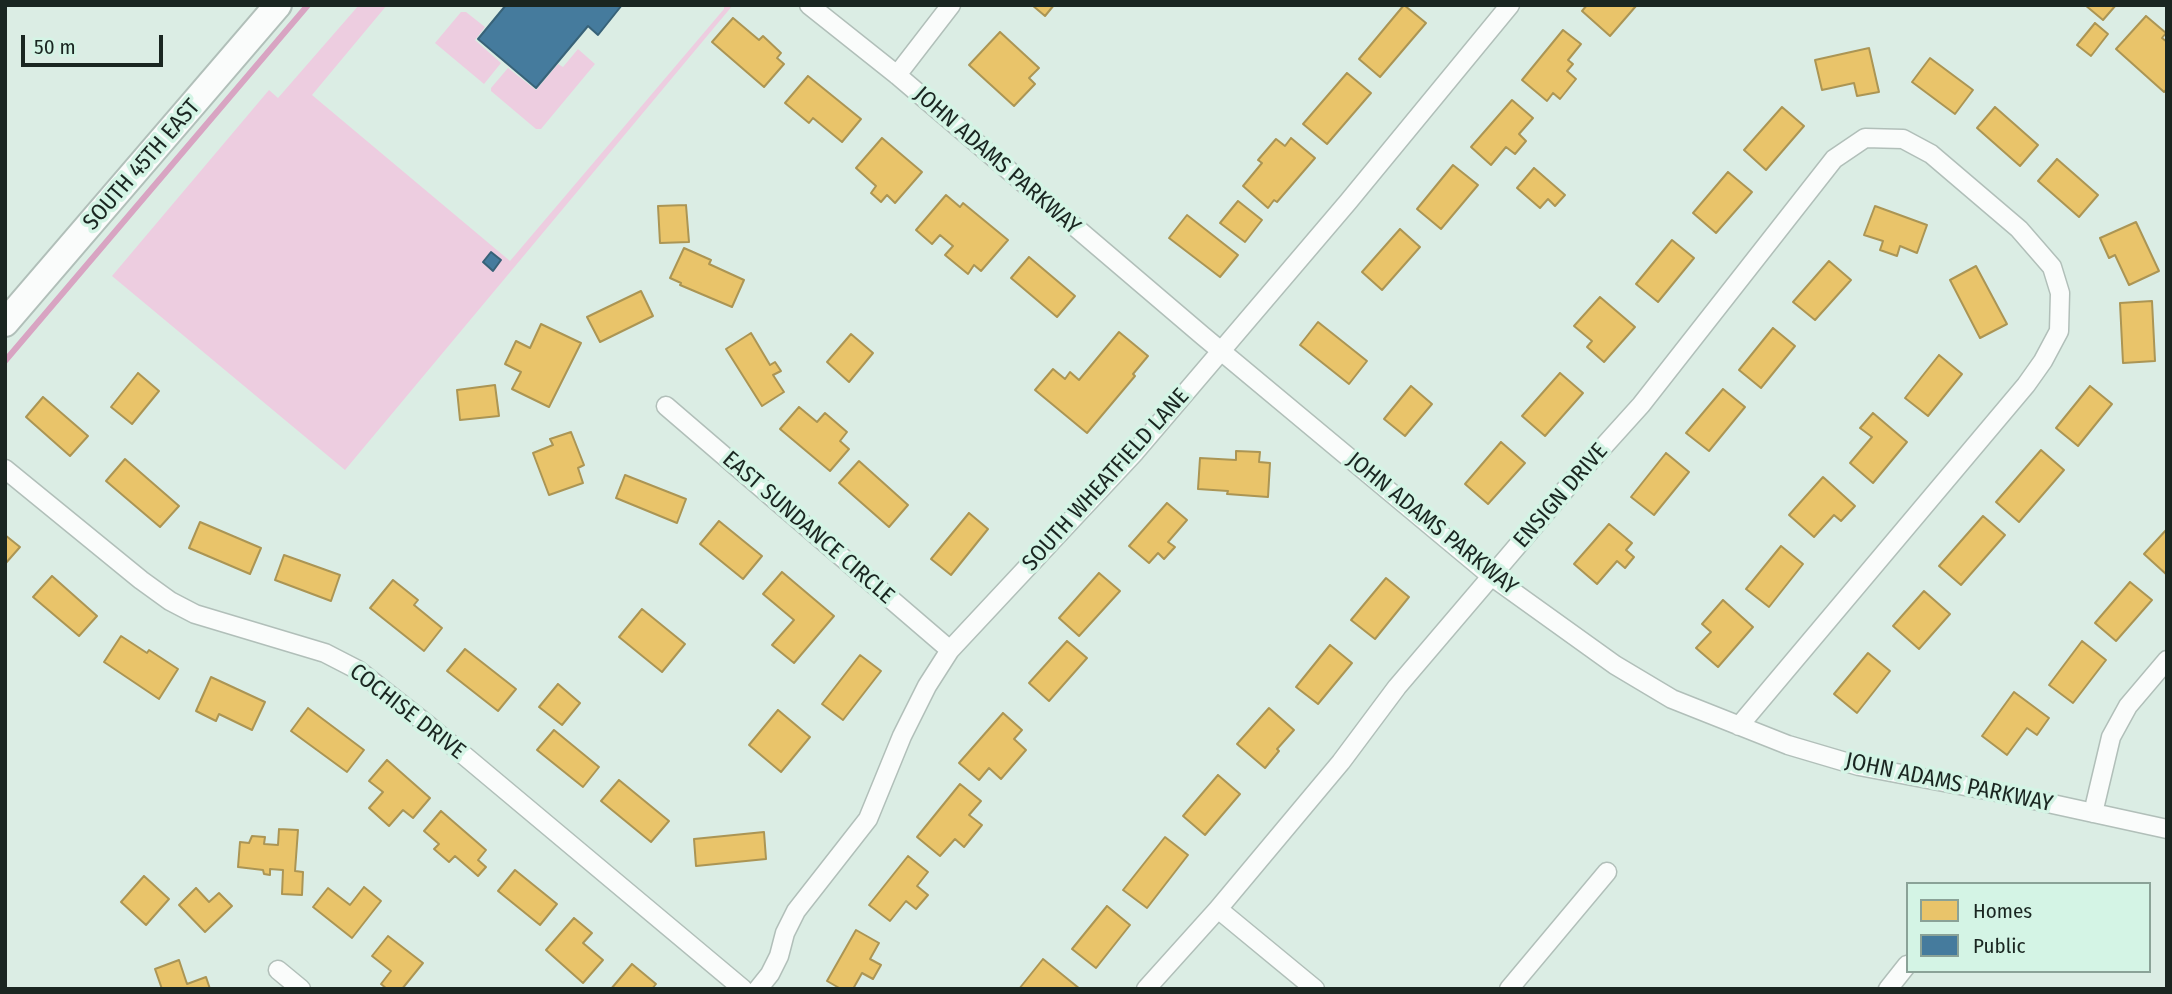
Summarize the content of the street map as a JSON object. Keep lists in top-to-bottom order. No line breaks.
{"streets":{"main road":["SOUTH 45TH EAST"],"street":["JOHN ADAMS PARKWAY","SOUTH WHEATFIELD LANE","ENSIGN DRIVE","EAST SUNDANCE CIRCLE","COCHISE DRIVE"]},"crossings":[["JOHN ADAMS PARKWAY","SOUTH WHEATFIELD LANE"],["JOHN ADAMS PARKWAY","ENSIGN DRIVE"],["SOUTH WHEATFIELD LANE","EAST SUNDANCE CIRCLE"]],"legend":["Homes","Public"],"scale_bar":"50 m"}
